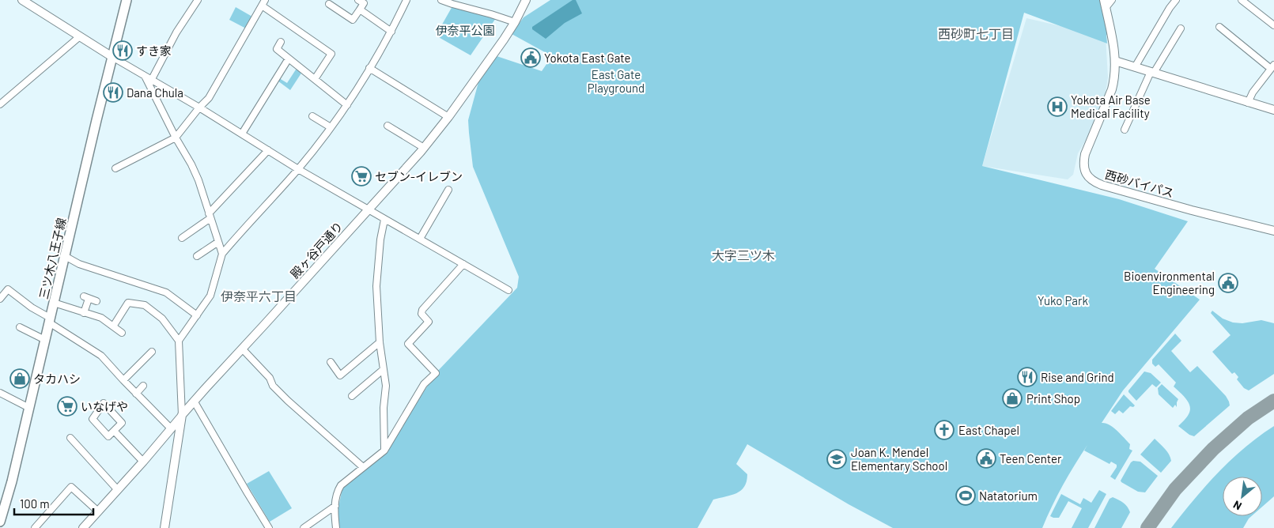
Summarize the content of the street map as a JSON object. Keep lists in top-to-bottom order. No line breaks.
{"streets":{"main road":["三ツ木八王子線"],"street":["西砂バイパス","殿ヶ谷戸通り"]},"districts":["西砂町七丁目","大字三ツ木","伊奈平六丁目"],"parks":["伊奈平公園","East Gate Playground","Yuko Park"],"places":{"restaurant":["すき家","Dana Chula","Rise and Grind"],"public building":["Yokota East Gate","Bioenvironmental Engineering","Teen Center"],"hospital":["Yokota Air Base Medical Facility"],"supermarket":["セブン-イレブン","いなげや"],"shop":["タカハシ","Print Shop"],"church":["East Chapel"],"school or university":["Joan K. Mendel Elementary School"],"sports":["Natatorium"]},"scale_bar":"100 m","north":"bottom left"}
